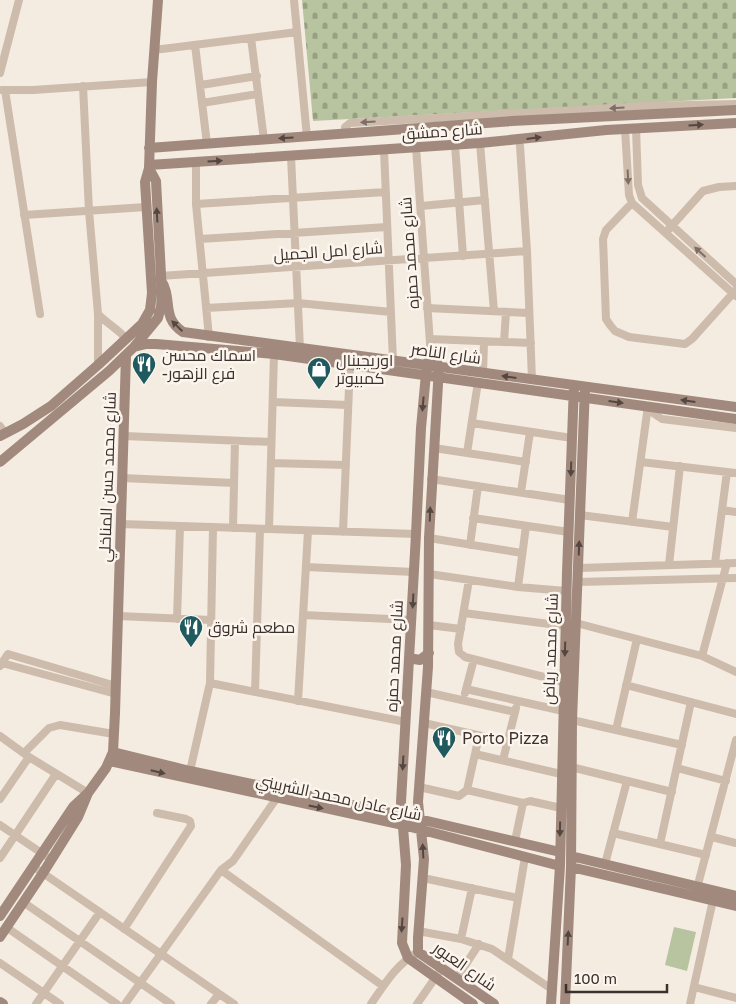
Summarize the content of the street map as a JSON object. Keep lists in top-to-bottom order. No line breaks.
{"streets":{"street":["شارع دمشق","شارع امل الجميل","شارع محمد حمزه","شارع الناصر","شارع محمد حسن المناخلي","شارع محمد رياض","شارع عادل محمد الشربيني","شارع العبور"]},"crossings":[["شارع دمشق","شارع محمد حمزه"],["شارع امل الجميل","شارع محمد حمزه"],["شارع امل الجميل","شارع الناصر"],["شارع محمد حمزه","شارع الناصر"],["شارع محمد حمزه","شارع عادل محمد الشربيني"],["شارع محمد حمزه","شارع العبور"],["شارع الناصر","شارع محمد رياض"],["شارع محمد حسن المناخلي","شارع عادل محمد الشربيني"],["شارع محمد رياض","شارع عادل محمد الشربيني"]],"places":{"restaurant":["اسماك محسن -فرع الزهور","مطعم شروق","Porto Pizza"],"shop":["اوريجينال كمبيوتر"]},"scale_bar":"100 m"}
